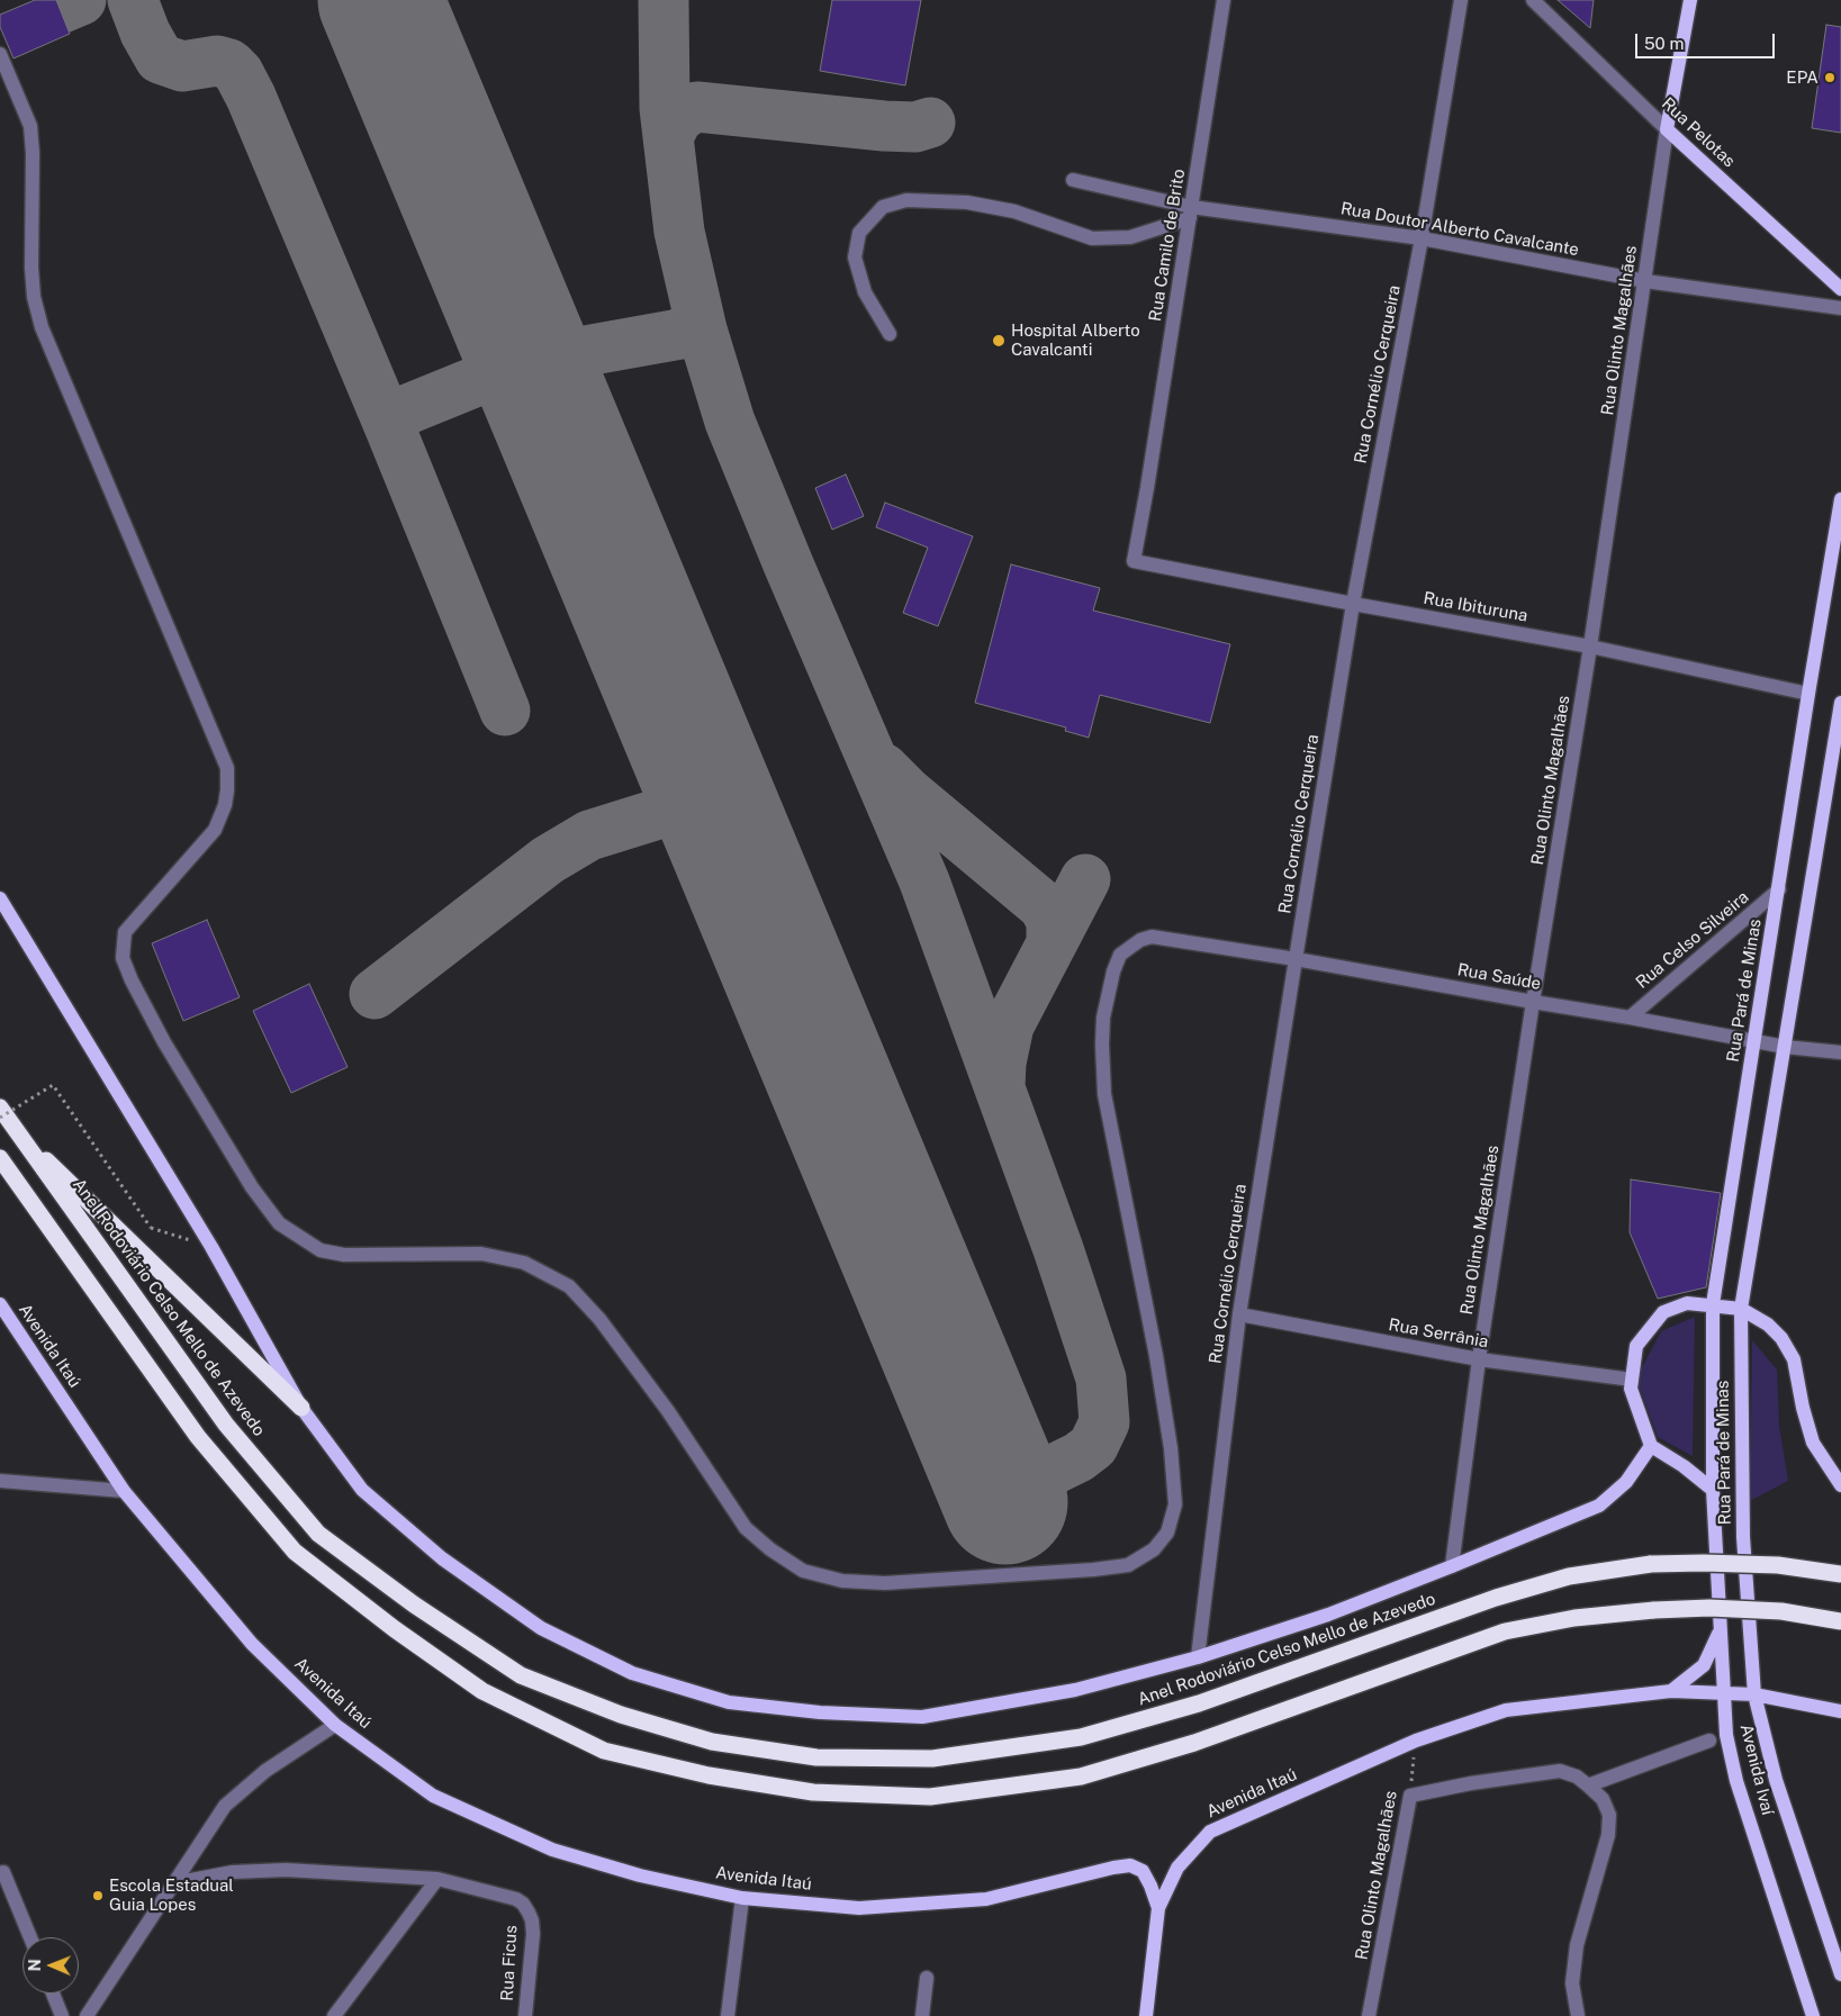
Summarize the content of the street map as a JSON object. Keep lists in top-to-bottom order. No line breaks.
{"streets":{"highway":["Anel Rodoviário Celso Mello de Azevedo"],"main road":["Rua Pelotas","Rua Olinto Magalhães","Rua Pará de Minas","Avenida Itaú","Avenida Ivaí"],"street":["Rua Doutor Alberto Cavalcante","Rua Camilo de Brito","Rua Cornélio Cerqueira","Rua Ibituruna","Rua Celso Silveira","Rua Saúde","Rua Serrânia","Rua Ficus"]},"crossings":[["Rua Pelotas","Rua Olinto Magalhães"],["Rua Doutor Alberto Cavalcante","Rua Camilo de Brito"],["Rua Doutor Alberto Cavalcante","Rua Olinto Magalhães"],["Rua Doutor Alberto Cavalcante","Rua Cornélio Cerqueira"],["Rua Camilo de Brito","Rua Ibituruna"],["Rua Olinto Magalhães","Rua Ibituruna"],["Rua Olinto Magalhães","Rua Saúde"],["Rua Olinto Magalhães","Anel Rodoviário Celso Mello de Azevedo"],["Rua Olinto Magalhães","Rua Serrânia"],["Rua Olinto Magalhães","Avenida Itaú"],["Rua Cornélio Cerqueira","Rua Ibituruna"],["Rua Cornélio Cerqueira","Rua Saúde"],["Rua Cornélio Cerqueira","Anel Rodoviário Celso Mello de Azevedo"],["Rua Cornélio Cerqueira","Rua Serrânia"],["Rua Ibituruna","Rua Pará de Minas"],["Rua Celso Silveira","Rua Saúde"],["Rua Celso Silveira","Rua Pará de Minas"],["Rua Saúde","Rua Pará de Minas"],["Rua Pará de Minas","Avenida Ivaí"],["Avenida Itaú","Avenida Ivaí"]],"places":["EPA","Hospital Alberto Cavalcanti","Escola Estadual Guia Lopes"],"scale_bar":"50 m","north":"left"}
